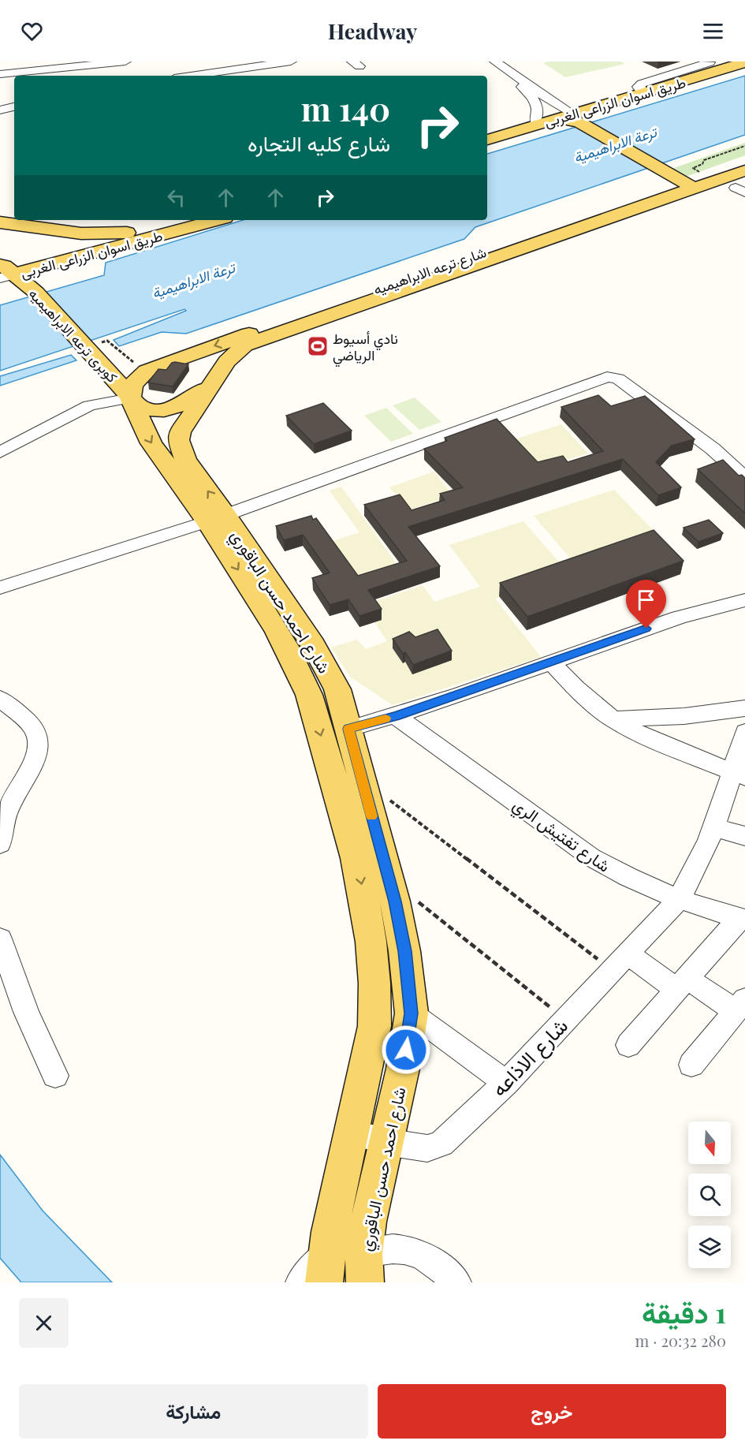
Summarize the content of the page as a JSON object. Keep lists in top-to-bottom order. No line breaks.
{"streets":{"main road":["طريق اسوان الزراعى الغربى","شارع ترعه الابراهيميه","كوبرى ترعه الابراهيميه","شارع احمد حسن الباقوري"],"street":["شارع تفتيش الري","شارع الاذاعه"]},"crossings":[["طريق اسوان الزراعى الغربى","كوبرى ترعه الابراهيميه"],["شارع ترعه الابراهيميه","كوبرى ترعه الابراهيميه"],["شارع ترعه الابراهيميه","شارع احمد حسن الباقوري"],["كوبرى ترعه الابراهيميه","شارع احمد حسن الباقوري"],["شارع احمد حسن الباقوري","شارع الاذاعه"],["شارع تفتيش الري","شارع الاذاعه"]],"water":["ترعة الابراهيمية"],"places":{"sports":["نادي أسيوط الرياضي"]},"north":"bottom","page":{"header":"Headway","turn":["140 m","شارع كليه التجاره"],"heading":["1 دقيقة","280 m · 20:32"],"buttons":["خروج","مشاركة"]}}
